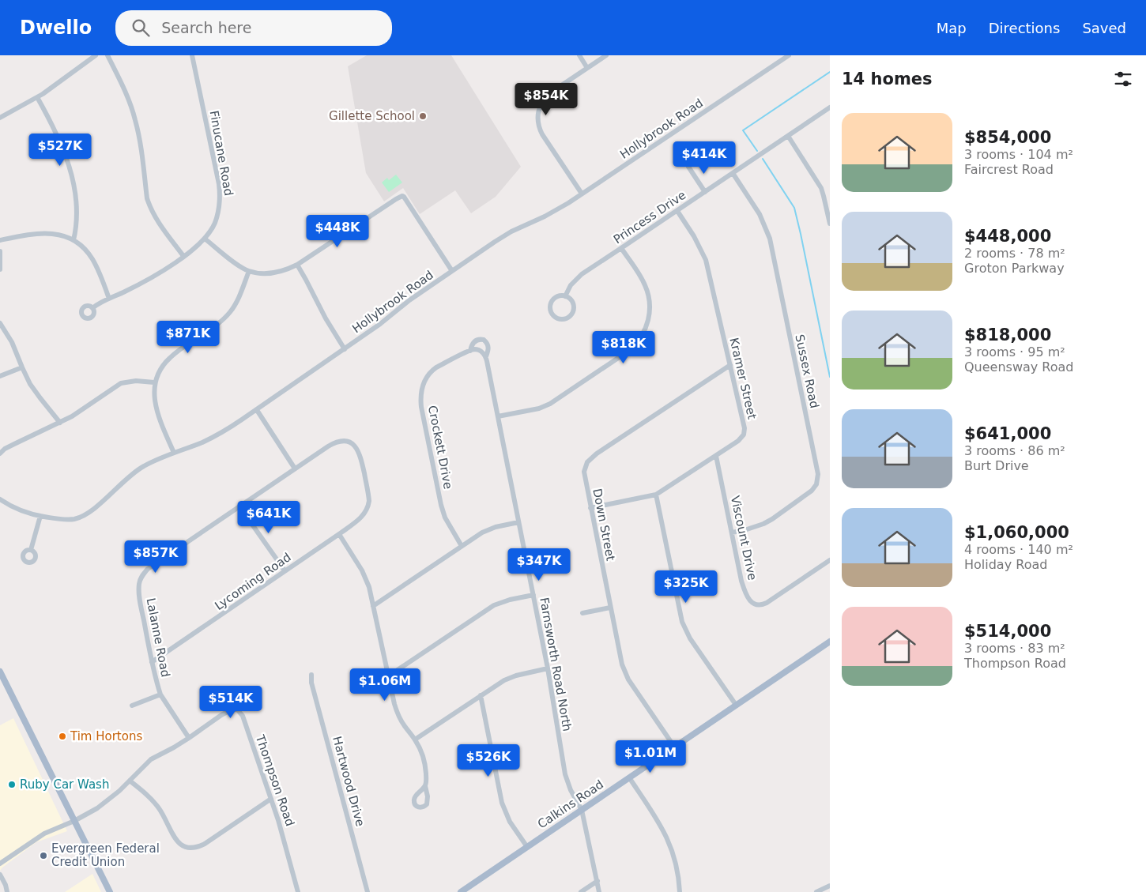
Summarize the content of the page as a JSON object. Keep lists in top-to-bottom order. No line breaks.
{"streets":{"main road":["Calkins Road"],"street":["Hollybrook Road","Finucane Road","Princess Drive","Sussex Road","Kramer Street","Crockett Drive","Down Street","Viscount Drive","Lycoming Road","Lalanne Road","Farnsworth Road North","Thompson Road","Hartwood Drive"]},"crossings":[["Princess Drive","Sussex Road"],["Princess Drive","Kramer Street"],["Sussex Road","Viscount Drive"],["Kramer Street","Down Street"],["Kramer Street","Viscount Drive"],["Crockett Drive","Farnsworth Road North"],["Down Street","Calkins Road"],["Lycoming Road","Lalanne Road"],["Lalanne Road","Thompson Road"],["Farnsworth Road North","Calkins Road"]],"places":["Gillette School","Tim Hortons","Ruby Car Wash","Evergreen Federal Credit Union"],"page":{"header":"Dwello","search":"Search here","nav":["Map","Directions","Saved"],"heading":"14 homes","price":["$854K","$527K","$414K","$448K","$871K","$818K","$641K","$857K","$347K","$325K","$1.06M","$514K","$1.01M","$526K"],"list":[{"name":"$854,000","note":"3 rooms · 104 m² · Faircrest Road"},{"name":"$448,000","note":"2 rooms · 78 m² · Groton Parkway"},{"name":"$818,000","note":"3 rooms · 95 m² · Queensway Road"},{"name":"$641,000","note":"3 rooms · 86 m² · Burt Drive"},{"name":"$1,060,000","note":"4 rooms · 140 m² · Holiday Road"},{"name":"$514,000","note":"3 rooms · 83 m² · Thompson Road"}]}}
